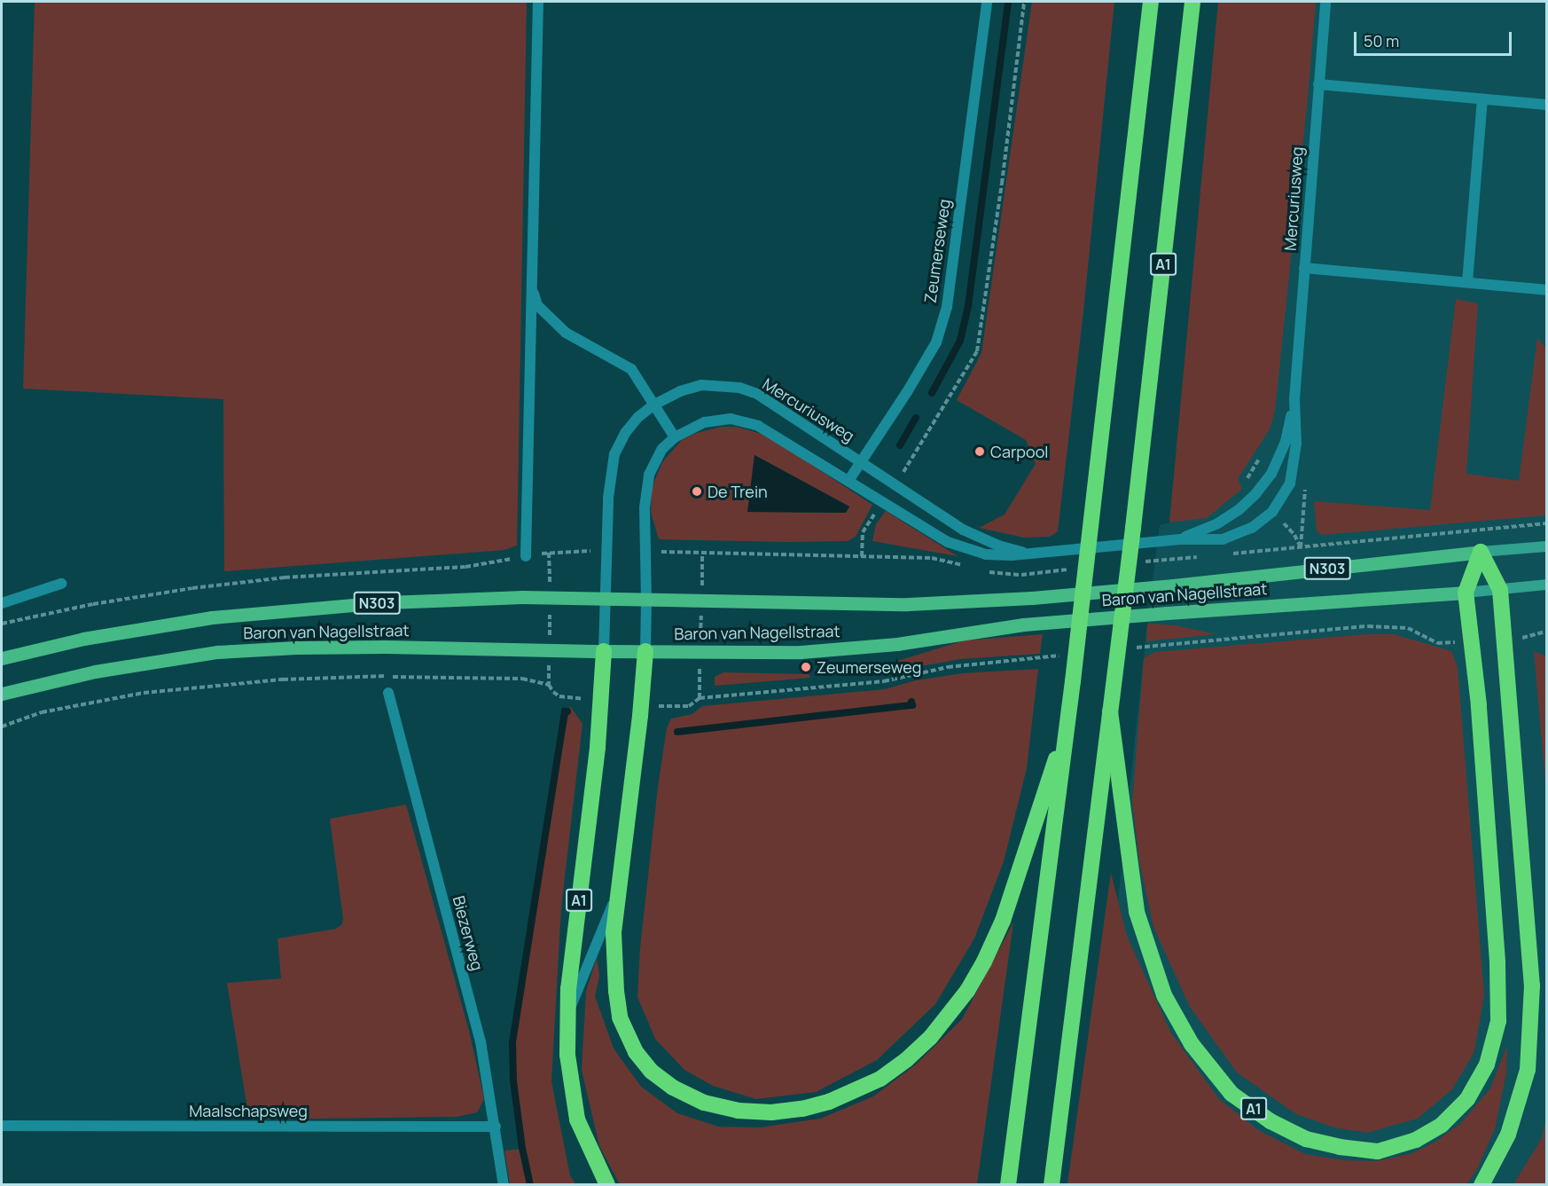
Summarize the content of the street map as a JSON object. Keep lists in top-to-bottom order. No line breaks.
{"streets":{"highway":["A1"],"main road":["N303","Baron van Nagellstraat"],"street":["Mercuriusweg","Zeumerseweg","Biezerweg","Maalschapsweg"]},"crossings":[["Mercuriusweg","Zeumerseweg"],["Mercuriusweg","A1"],["Mercuriusweg","Baron van Nagellstraat"],["A1","Baron van Nagellstraat"],["Biezerweg","Maalschapsweg"]],"places":["Carpool","De Trein","Zeumerseweg"],"scale_bar":"50 m"}
